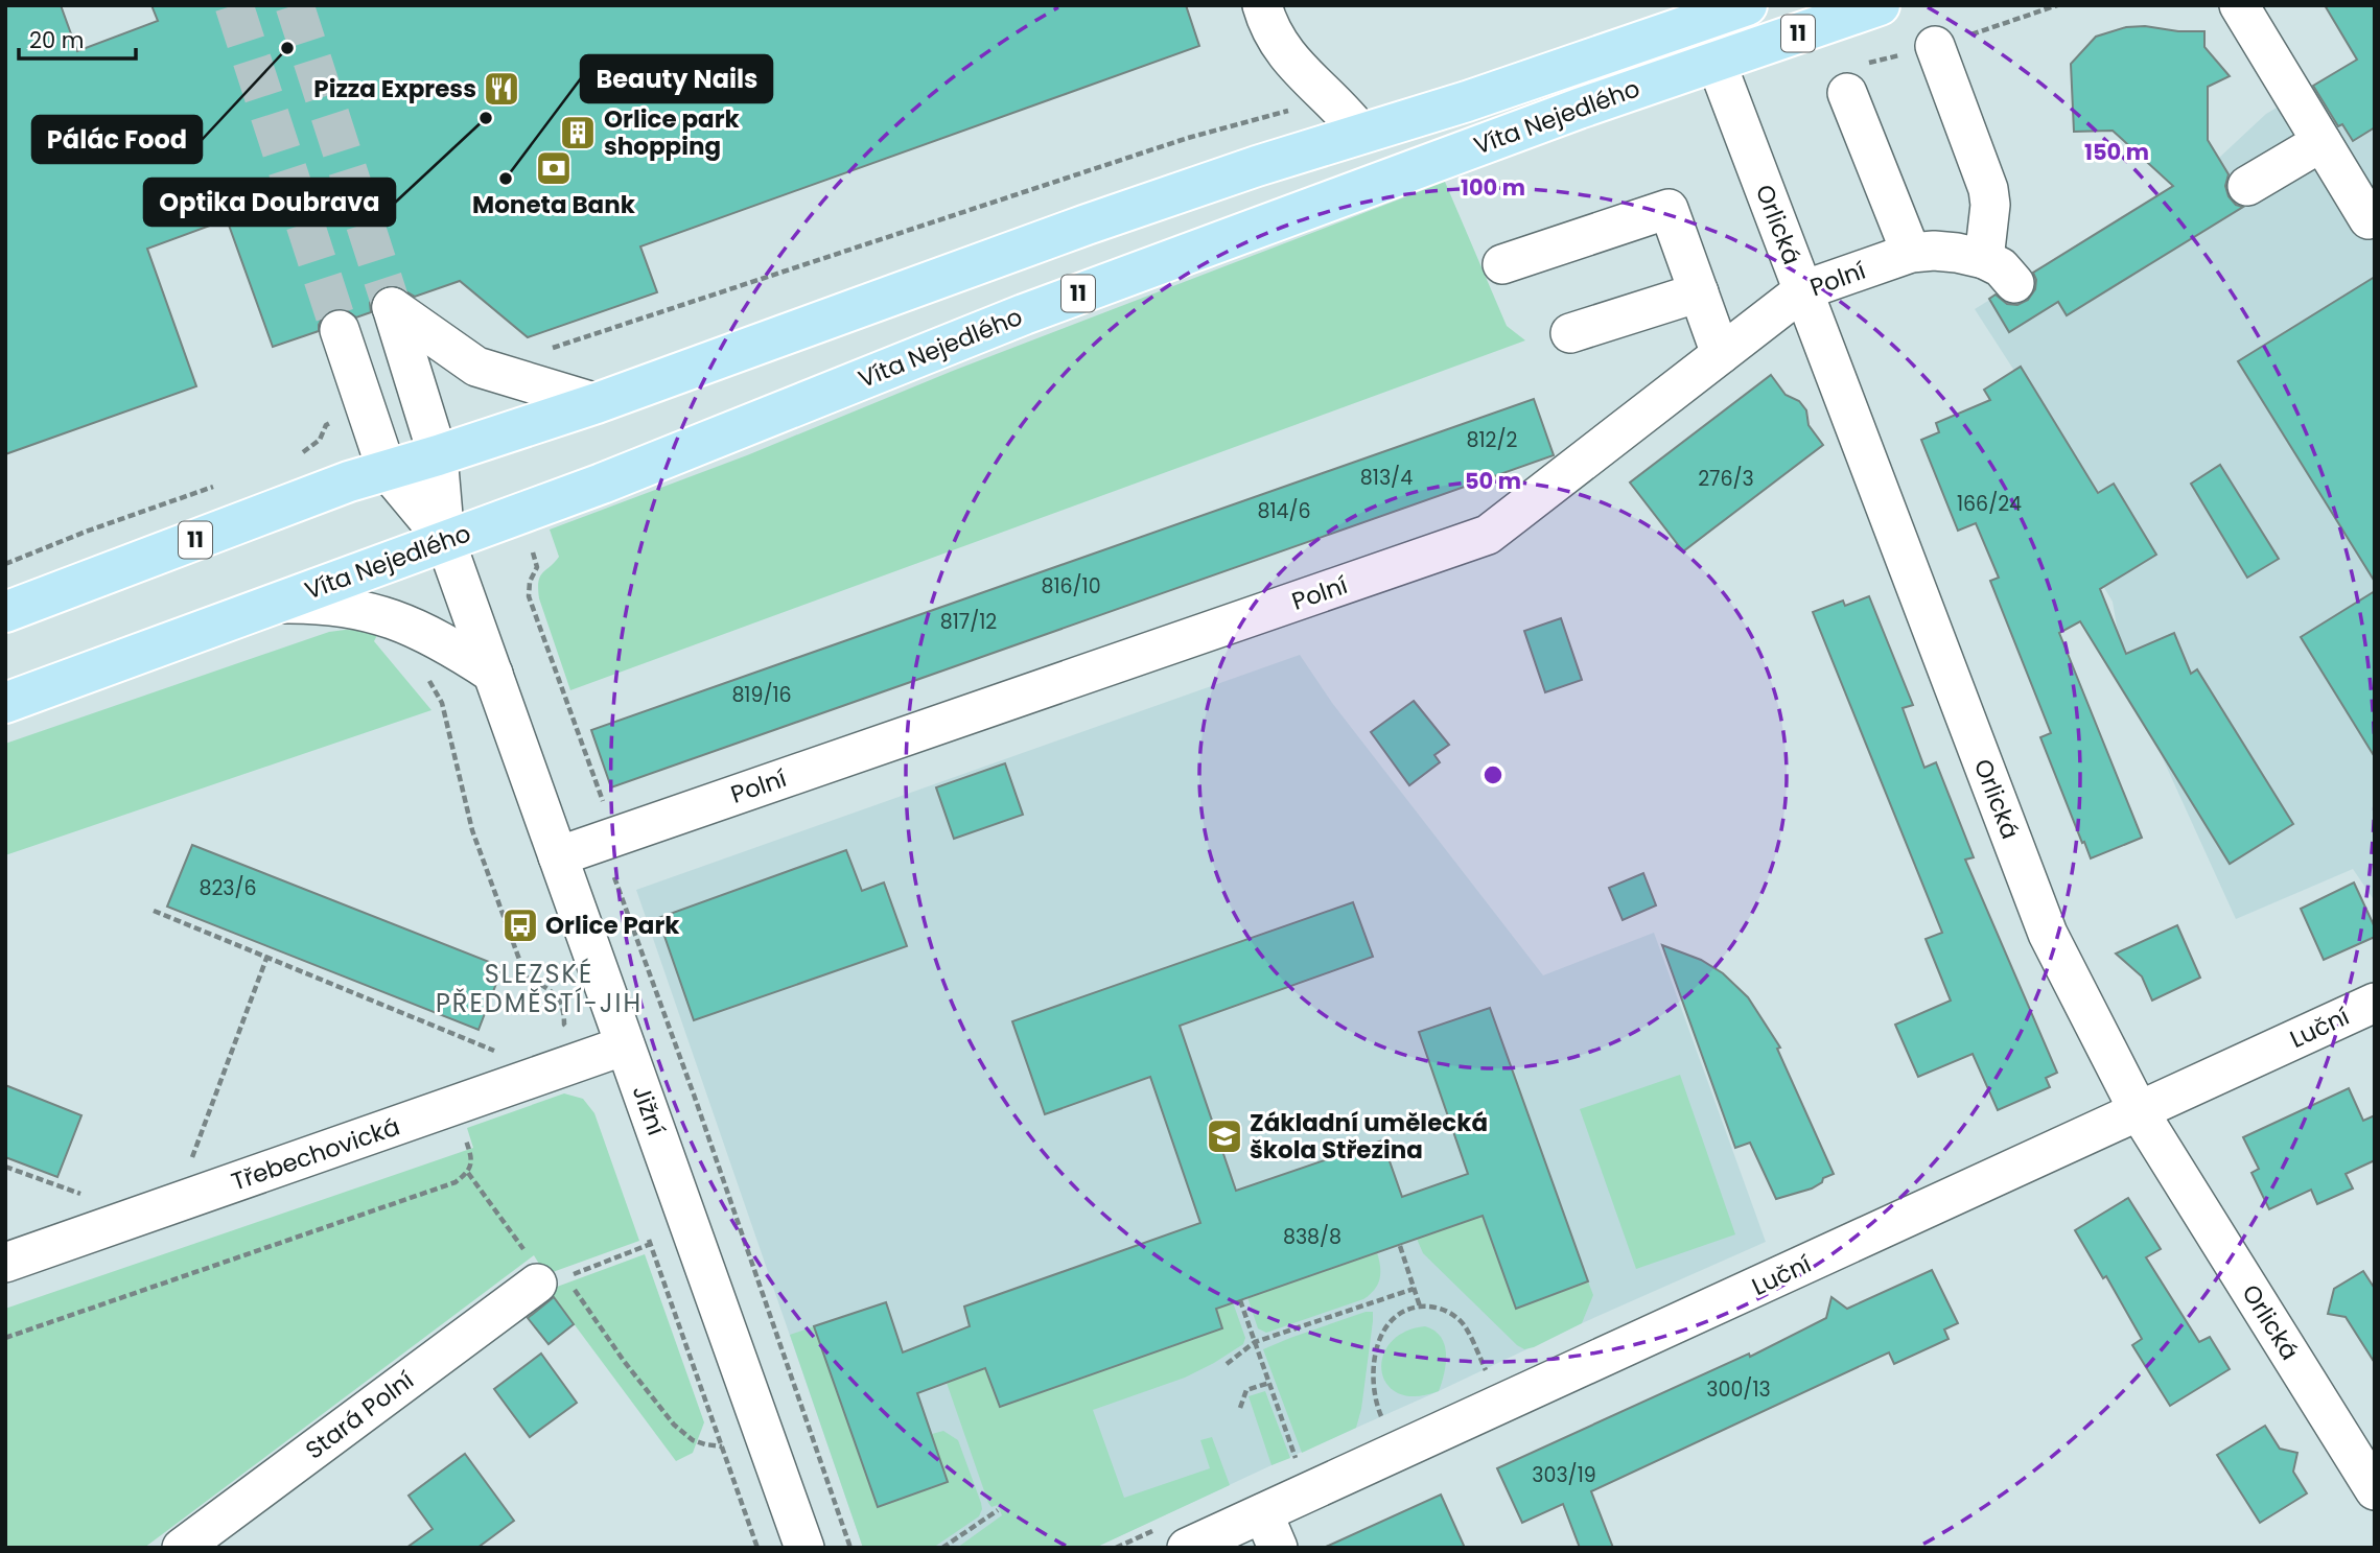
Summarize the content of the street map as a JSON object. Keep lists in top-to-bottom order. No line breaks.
{"streets":{"main road":["11","Víta Nejedlého"],"street":["Orlická","Polní","Luční","Jižní","Třebechovická","Stará Polní"]},"crossings":[["Víta Nejedlého","Orlická"],["Víta Nejedlého","Jižní"],["Orlická","Polní"],["Orlická","Luční"],["Polní","Jižní"],["Jižní","Třebechovická"]],"districts":["SLEZSKÉ PŘEDMĚSTÍ-JIH"],"places":{"other":["Pálác Food","Optika Doubrava","Beauty Nails"],"restaurant":["Pizza Express"],"building":["Orlice park shopping"],"bank":["Moneta Bank"],"bus stop":["Orlice Park"],"school or university":["Základní umělecká škola Střezina"]},"house_numbers":["812/2","813/4","276/3","166/24","814/6","816/10","817/12","819/16","823/6","838/8","300/13","303/19"],"scale_bar":"20 m","rings":["150 m","100 m","50 m"]}
